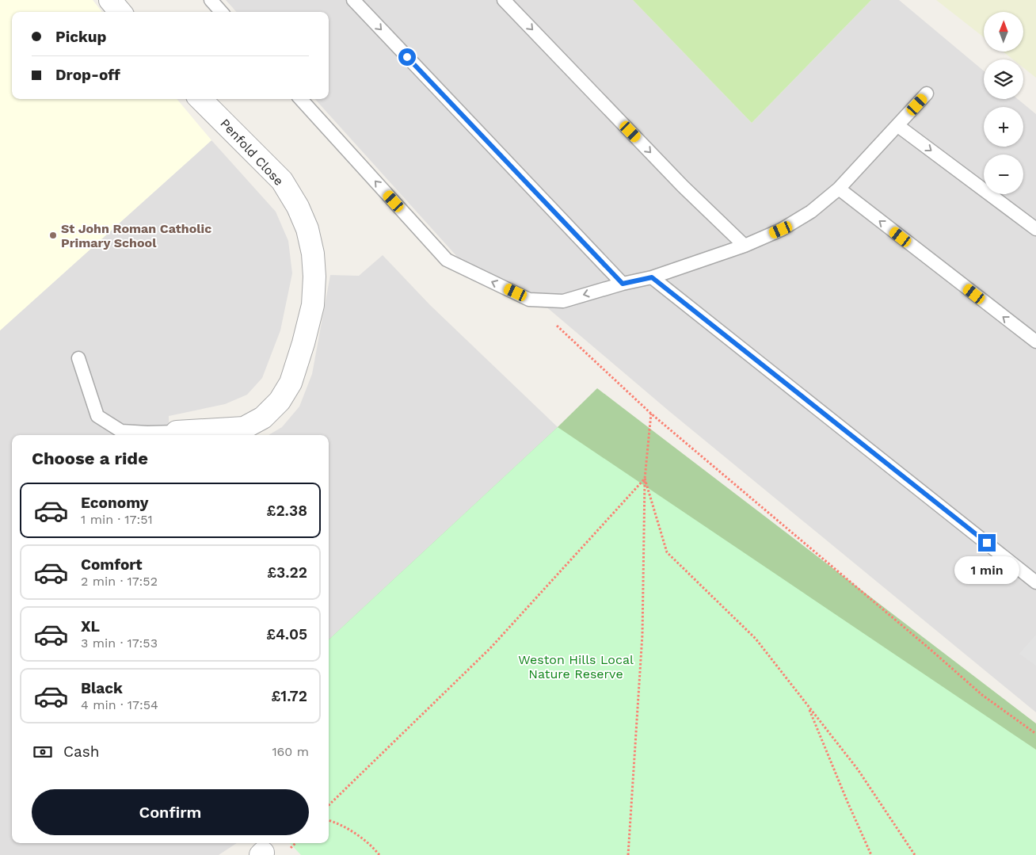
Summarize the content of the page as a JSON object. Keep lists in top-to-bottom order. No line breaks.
{"streets":{"street":["Penfold Close"]},"parks":["Weston Hills Local Nature Reserve"],"places":["St John Roman Catholic Primary School"],"north":"top","page":{"map_buttons":["+","−"],"banner":["Pickup","Drop-off"],"heading":"Choose a ride","list":[{"name":"Economy","note":"1 min · 17:51","value":"£2.38"},{"name":"Comfort","note":"2 min · 17:52","value":"£3.22"},{"name":"XL","note":"3 min · 17:53","value":"£4.05"},{"name":"Black","note":"4 min · 17:54","value":"£1.72"}],"bubble":"1 min","pay":["Cash","160 m"],"buttons":"Confirm"}}
